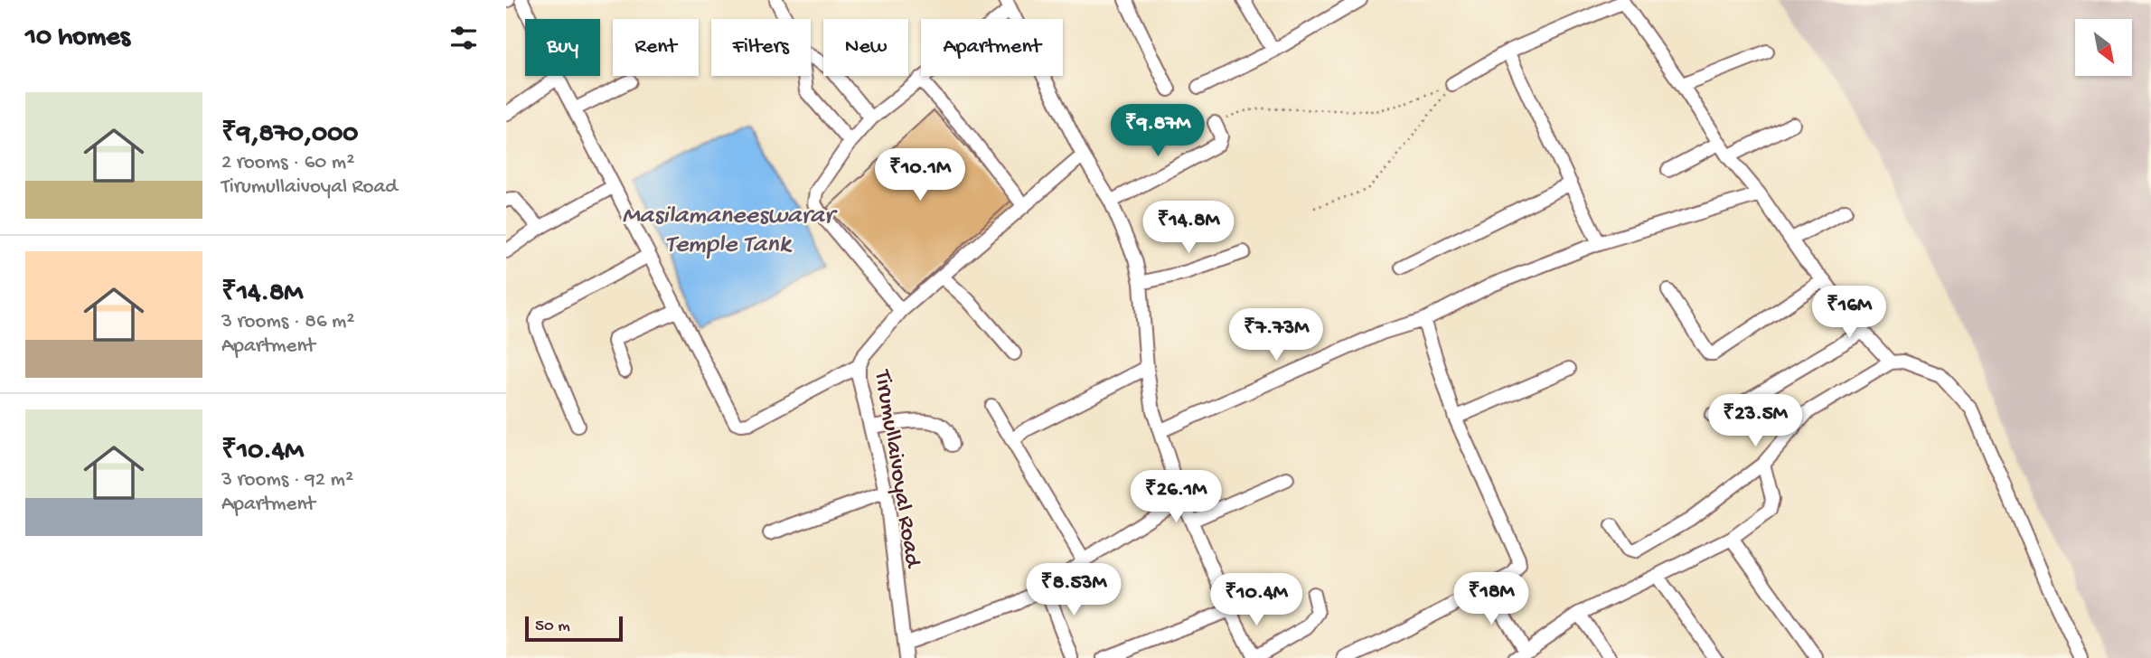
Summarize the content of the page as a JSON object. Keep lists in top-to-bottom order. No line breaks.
{"streets":{"street":["Tirumullaivoyal Road"]},"water":["Masilamaneeswarar Temple Tank"],"scale_bar":"50 m","north":"bottom right","page":{"heading":"10 homes","chip":["Buy","Rent","Filters","New","Apartment"],"list":[{"name":"₹9,870,000","note":"2 rooms · 60 m² · Tirumullaivoyal Road"},{"name":"₹14.8M","note":"3 rooms · 86 m² · Apartment"},{"name":"₹10.4M","note":"3 rooms · 92 m² · Apartment"}],"price":["₹9.87M","₹10.1M","₹14.8M","₹16M","₹7.73M","₹23.5M","₹26.1M","₹8.53M","₹18M","₹10.4M"],"scale":"50 m"}}
